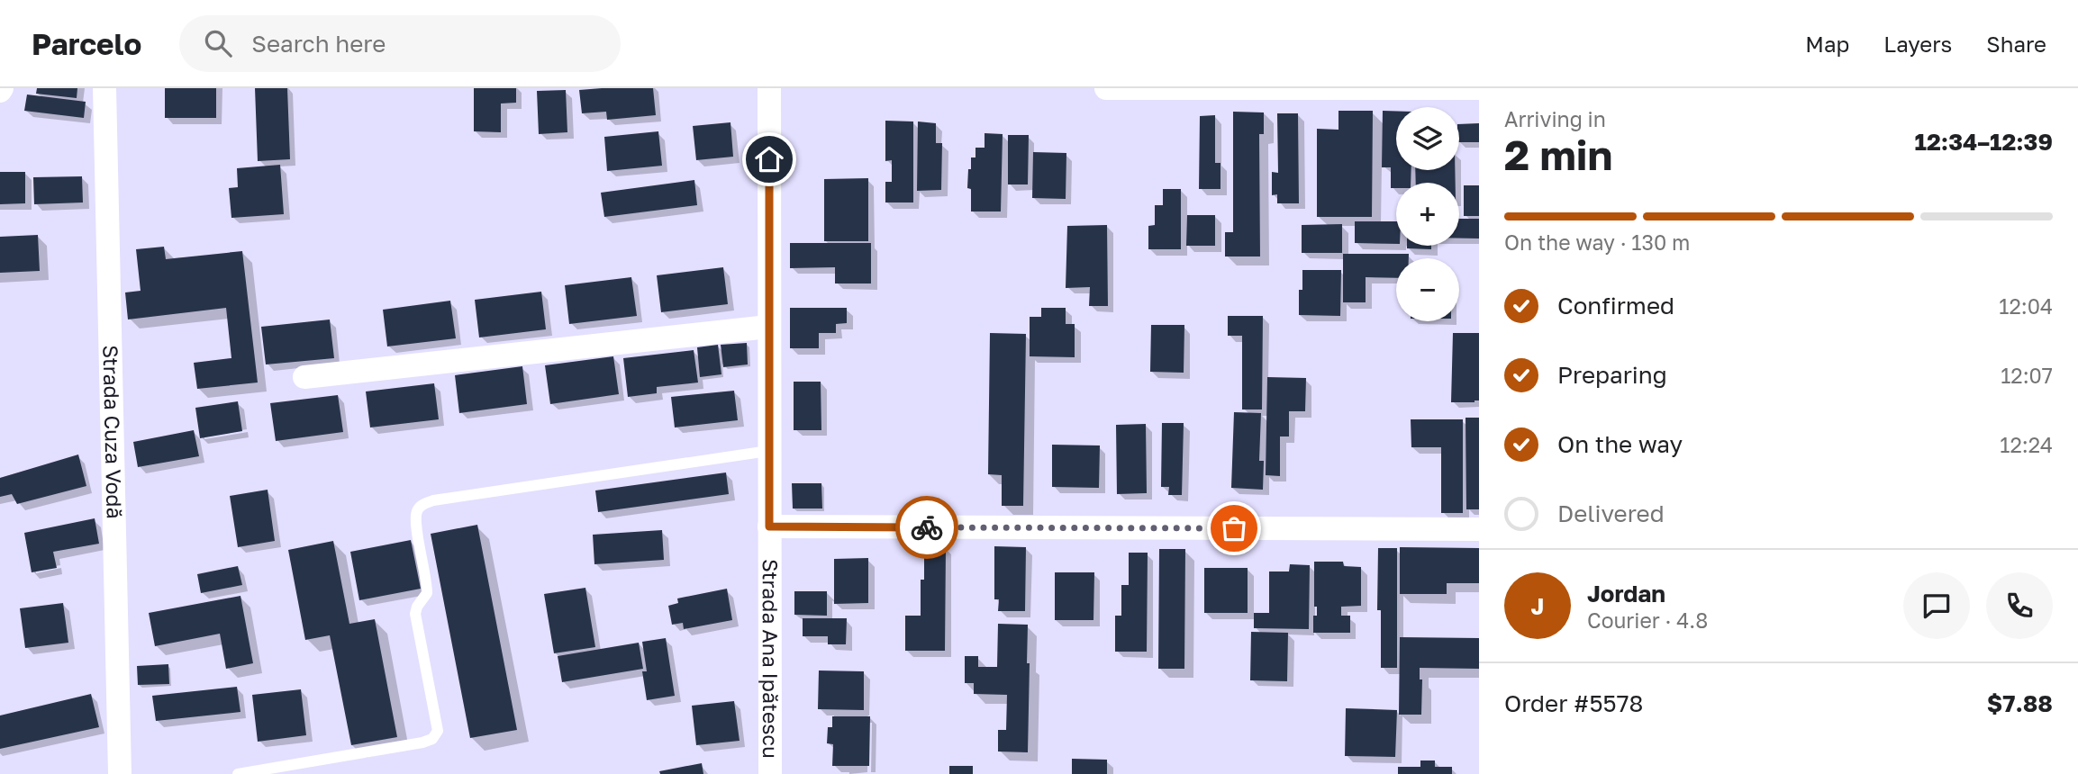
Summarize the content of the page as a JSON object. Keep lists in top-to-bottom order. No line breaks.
{"streets":{"street":["Strada Cuza Vodă","Strada Ana Ipătescu"]},"page":{"header":"Parcelo","search":"Search here","nav":["Map","Layers","Share"],"heading":["2 min","Arriving in","12:34–12:39"],"panel":["Jordan","Courier · 4.8","Order #5578","$7.88"],"map_buttons":["+","−"],"bar":"On the way · 130 m","list":[["Confirmed","12:04"],["Preparing","12:07"],["On the way","12:24"],"Delivered"],"round":"J"}}
